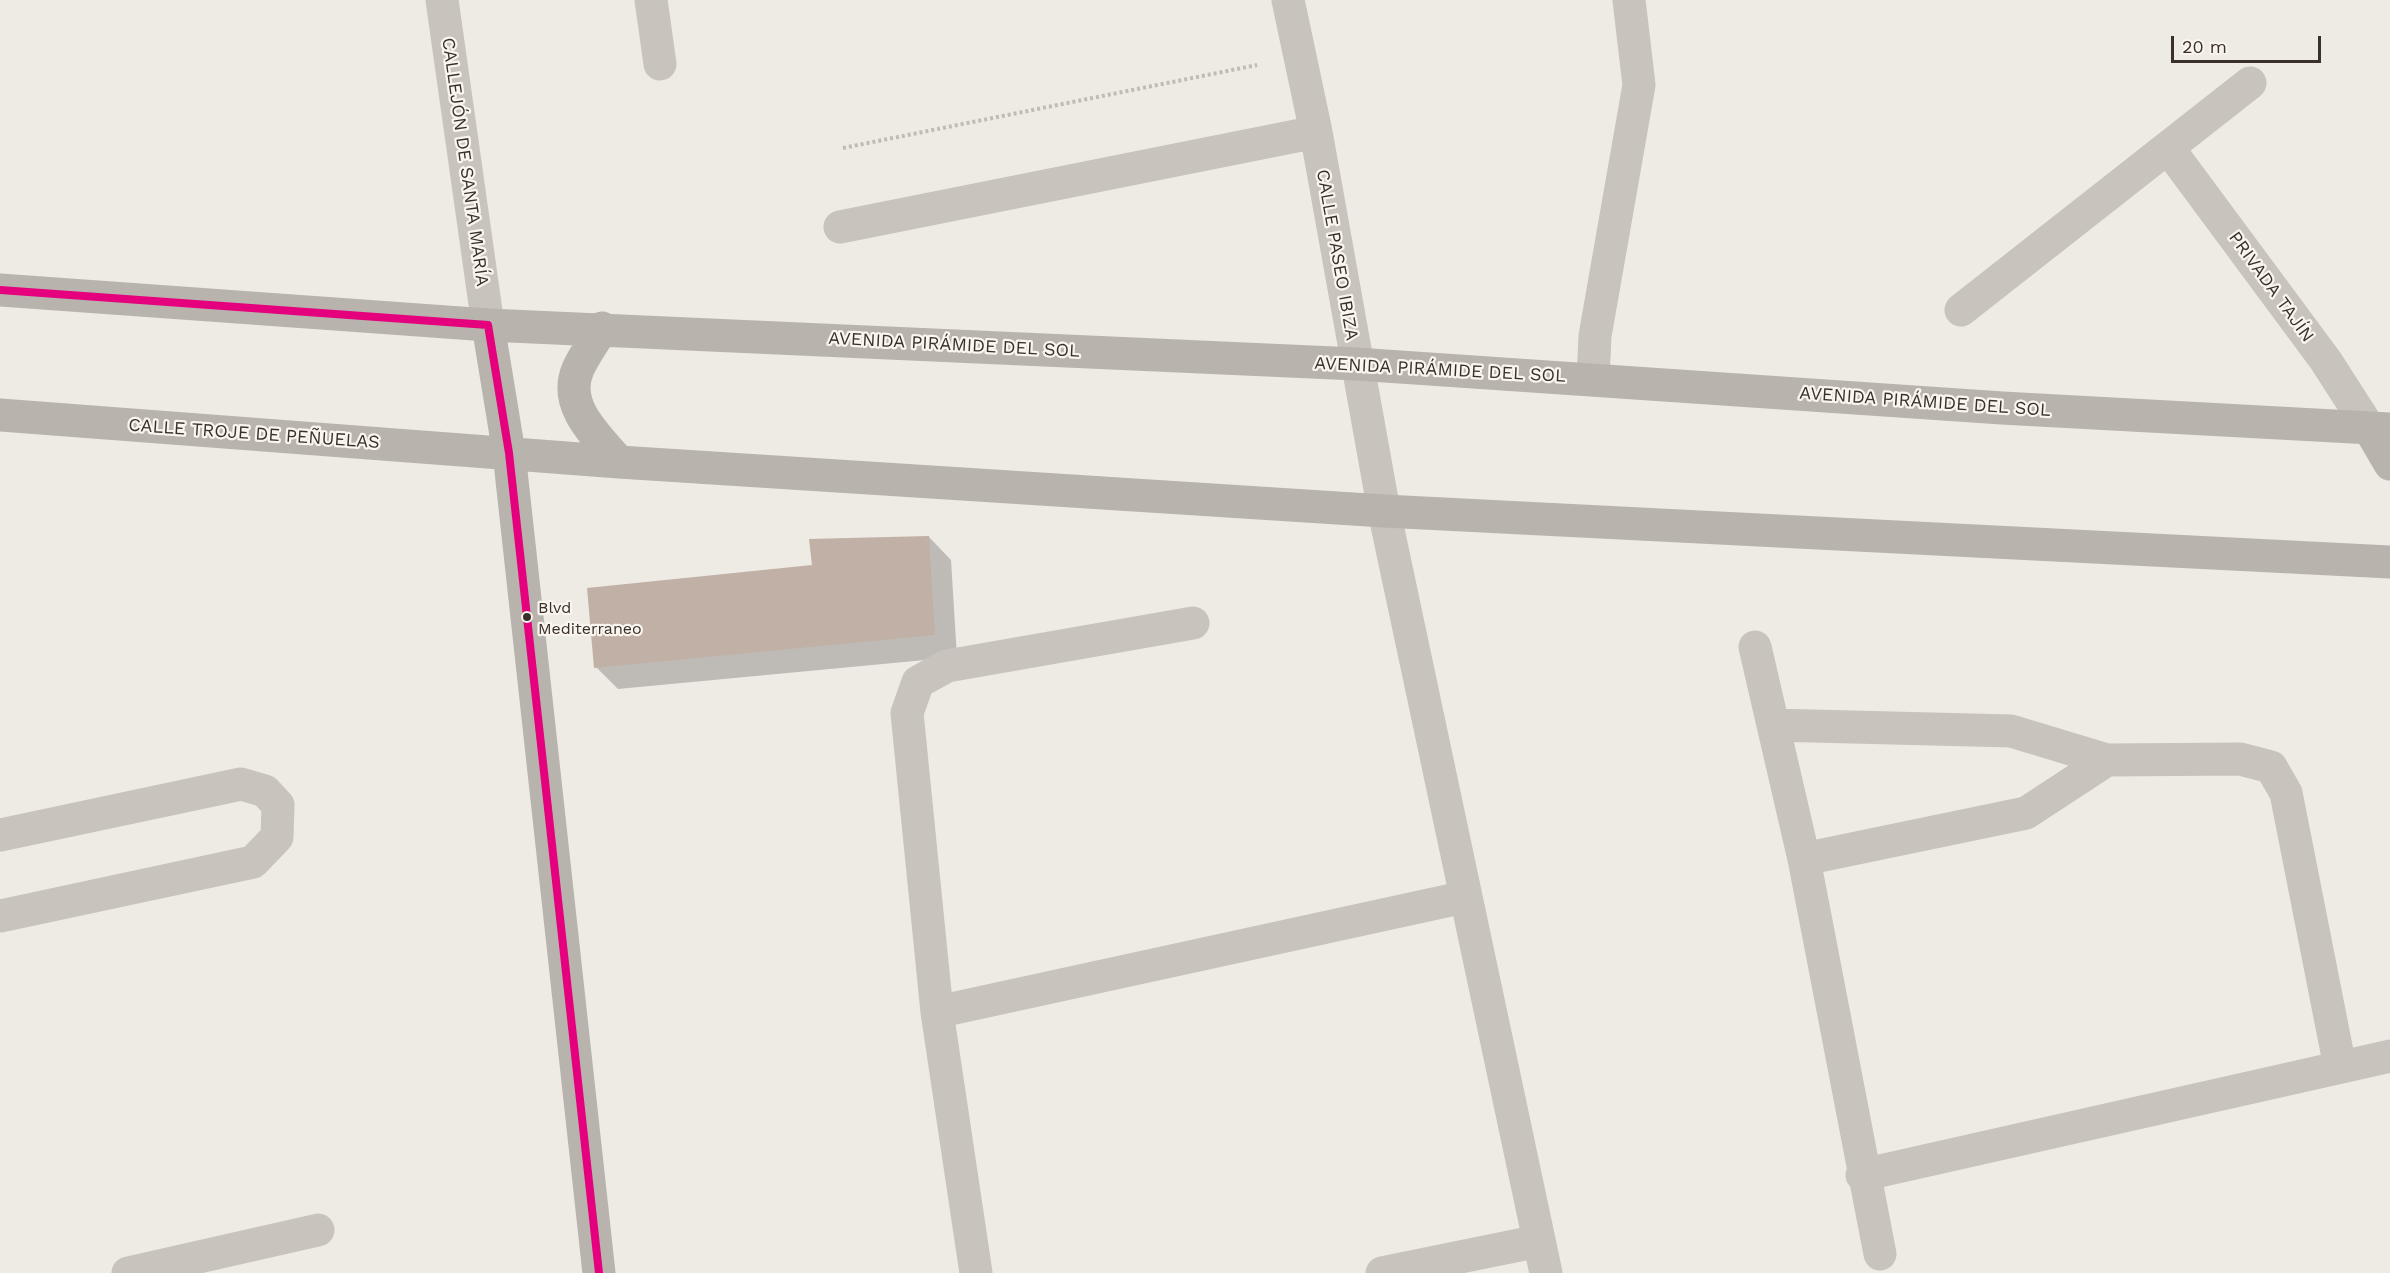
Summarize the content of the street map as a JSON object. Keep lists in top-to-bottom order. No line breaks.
{"streets":{"street":["CALLEJÓN DE SANTA MARÍA","CALLE PASEO IBIZA","PRIVADA TAJÍN","AVENIDA PIRÁMIDE DEL SOL","CALLE TROJE DE PEÑUELAS"]},"crossings":[["CALLEJÓN DE SANTA MARÍA","AVENIDA PIRÁMIDE DEL SOL"],["CALLE PASEO IBIZA","AVENIDA PIRÁMIDE DEL SOL"],["PRIVADA TAJÍN","AVENIDA PIRÁMIDE DEL SOL"]],"places":["Blvd Mediterraneo"],"scale_bar":"20 m"}
